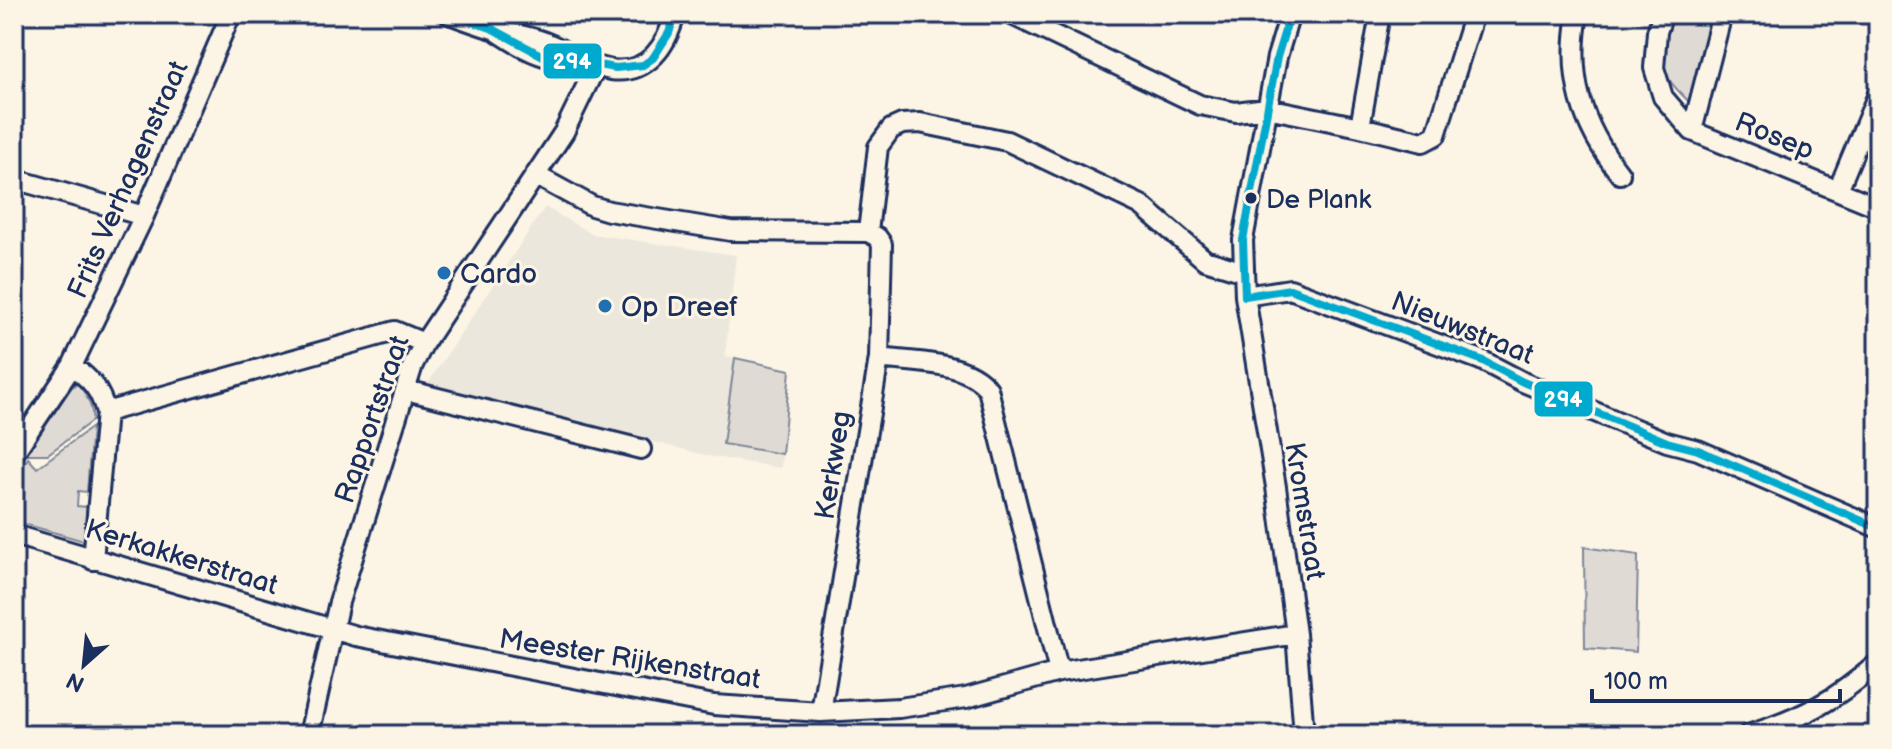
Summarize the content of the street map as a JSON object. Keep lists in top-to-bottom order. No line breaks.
{"streets":{"street":["Rosep","Frits Verhagenstraat","Nieuwstraat","Rapportstraat","Kerkweg","Kromstraat","Kerkakkerstraat","Meester Rijkenstraat"]},"crossings":[["Nieuwstraat","Kromstraat"],["Rapportstraat","Kerkakkerstraat"],["Rapportstraat","Meester Rijkenstraat"],["Kerkweg","Meester Rijkenstraat"],["Kromstraat","Meester Rijkenstraat"],["Kerkakkerstraat","Meester Rijkenstraat"]],"places":["De Plank","Cardo","Op Dreef"],"lines":["transit line 294"],"scale_bar":"100 m","north":"bottom left"}
